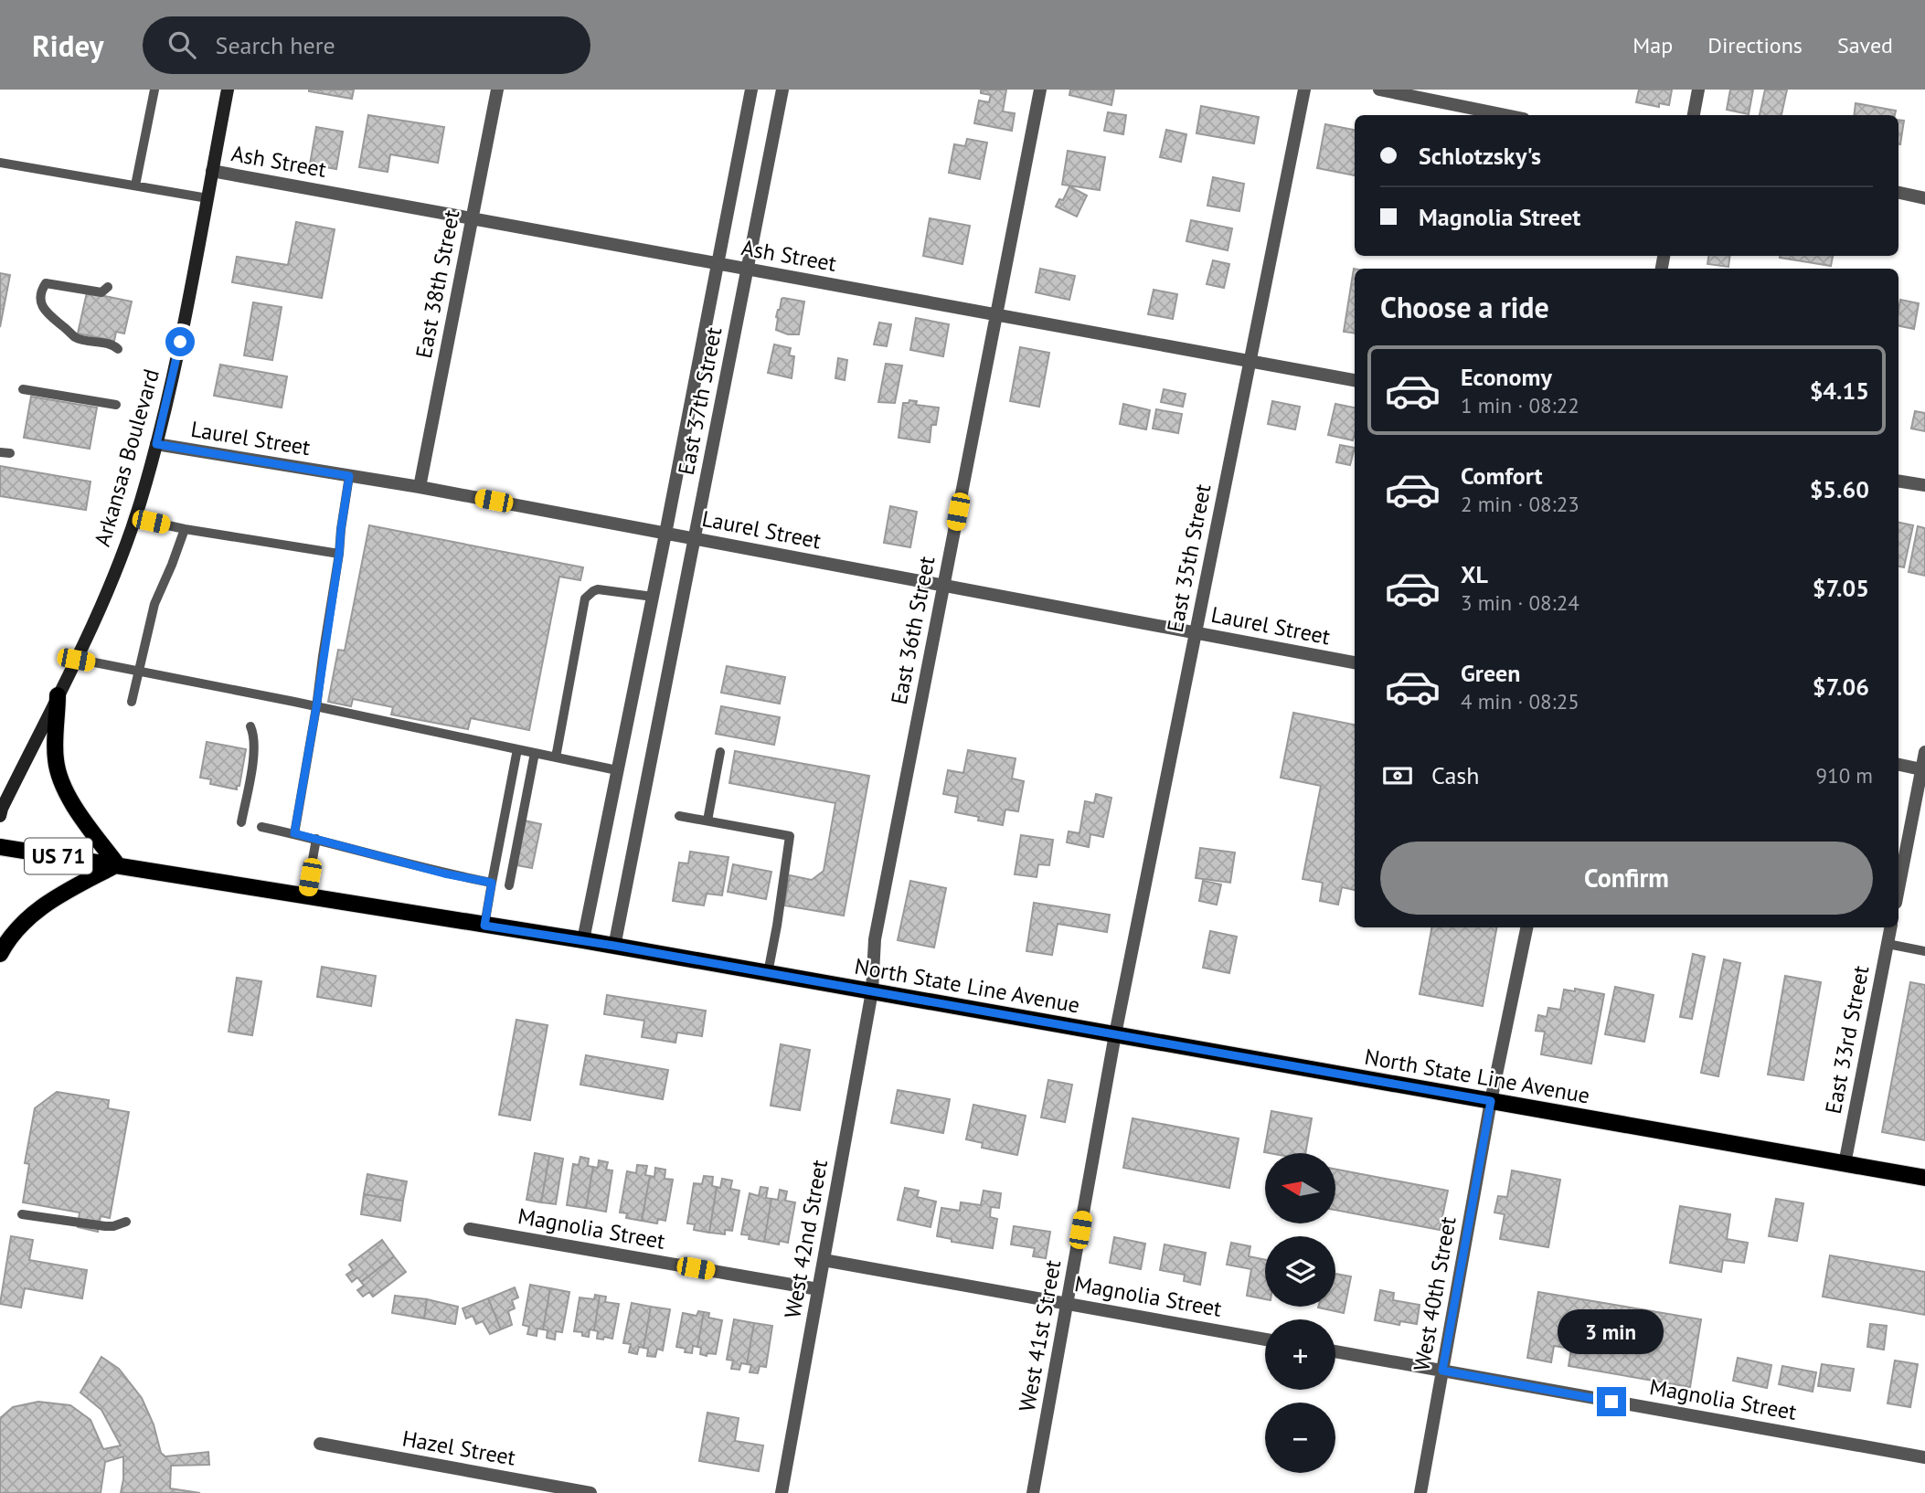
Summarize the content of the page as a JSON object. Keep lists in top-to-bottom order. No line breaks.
{"streets":{"main road":["Arkansas Boulevard","US 71","North State Line Avenue"],"street":["Ash Street","East 38th Street","East 37th Street","Laurel Street","East 35th Street","East 36th Street","East 33rd Street","Magnolia Street","West 42nd Street","West 40th Street","West 41st Street","Hazel Street"]},"crossings":[["Ash Street","East 38th Street"],["Ash Street","East 37th Street"],["Ash Street","Arkansas Boulevard"],["Ash Street","East 35th Street"],["Ash Street","East 36th Street"],["East 38th Street","Laurel Street"],["East 37th Street","Laurel Street"],["East 37th Street","North State Line Avenue"],["Laurel Street","Arkansas Boulevard"],["Laurel Street","East 35th Street"],["Laurel Street","East 36th Street"],["East 35th Street","North State Line Avenue"],["East 35th Street","West 41st Street"],["East 36th Street","North State Line Avenue"],["East 36th Street","West 42nd Street"],["North State Line Avenue","East 33rd Street"],["North State Line Avenue","West 42nd Street"],["North State Line Avenue","West 40th Street"],["North State Line Avenue","West 41st Street"],["Magnolia Street","West 42nd Street"],["Magnolia Street","West 40th Street"],["Magnolia Street","West 41st Street"]],"north":"left","page":{"header":"Ridey","search":"Search here","nav":["Map","Directions","Saved"],"banner":["Schlotzsky's","Magnolia Street"],"heading":"Choose a ride","list":[{"name":"Economy","note":"1 min · 08:22","value":"$4.15"},{"name":"Comfort","note":"2 min · 08:23","value":"$5.60"},{"name":"XL","note":"3 min · 08:24","value":"$7.05"},{"name":"Green","note":"4 min · 08:25","value":"$7.06"}],"pay":["Cash","910 m"],"buttons":"Confirm","map_buttons":["+","−"],"bubble":"3 min"}}
